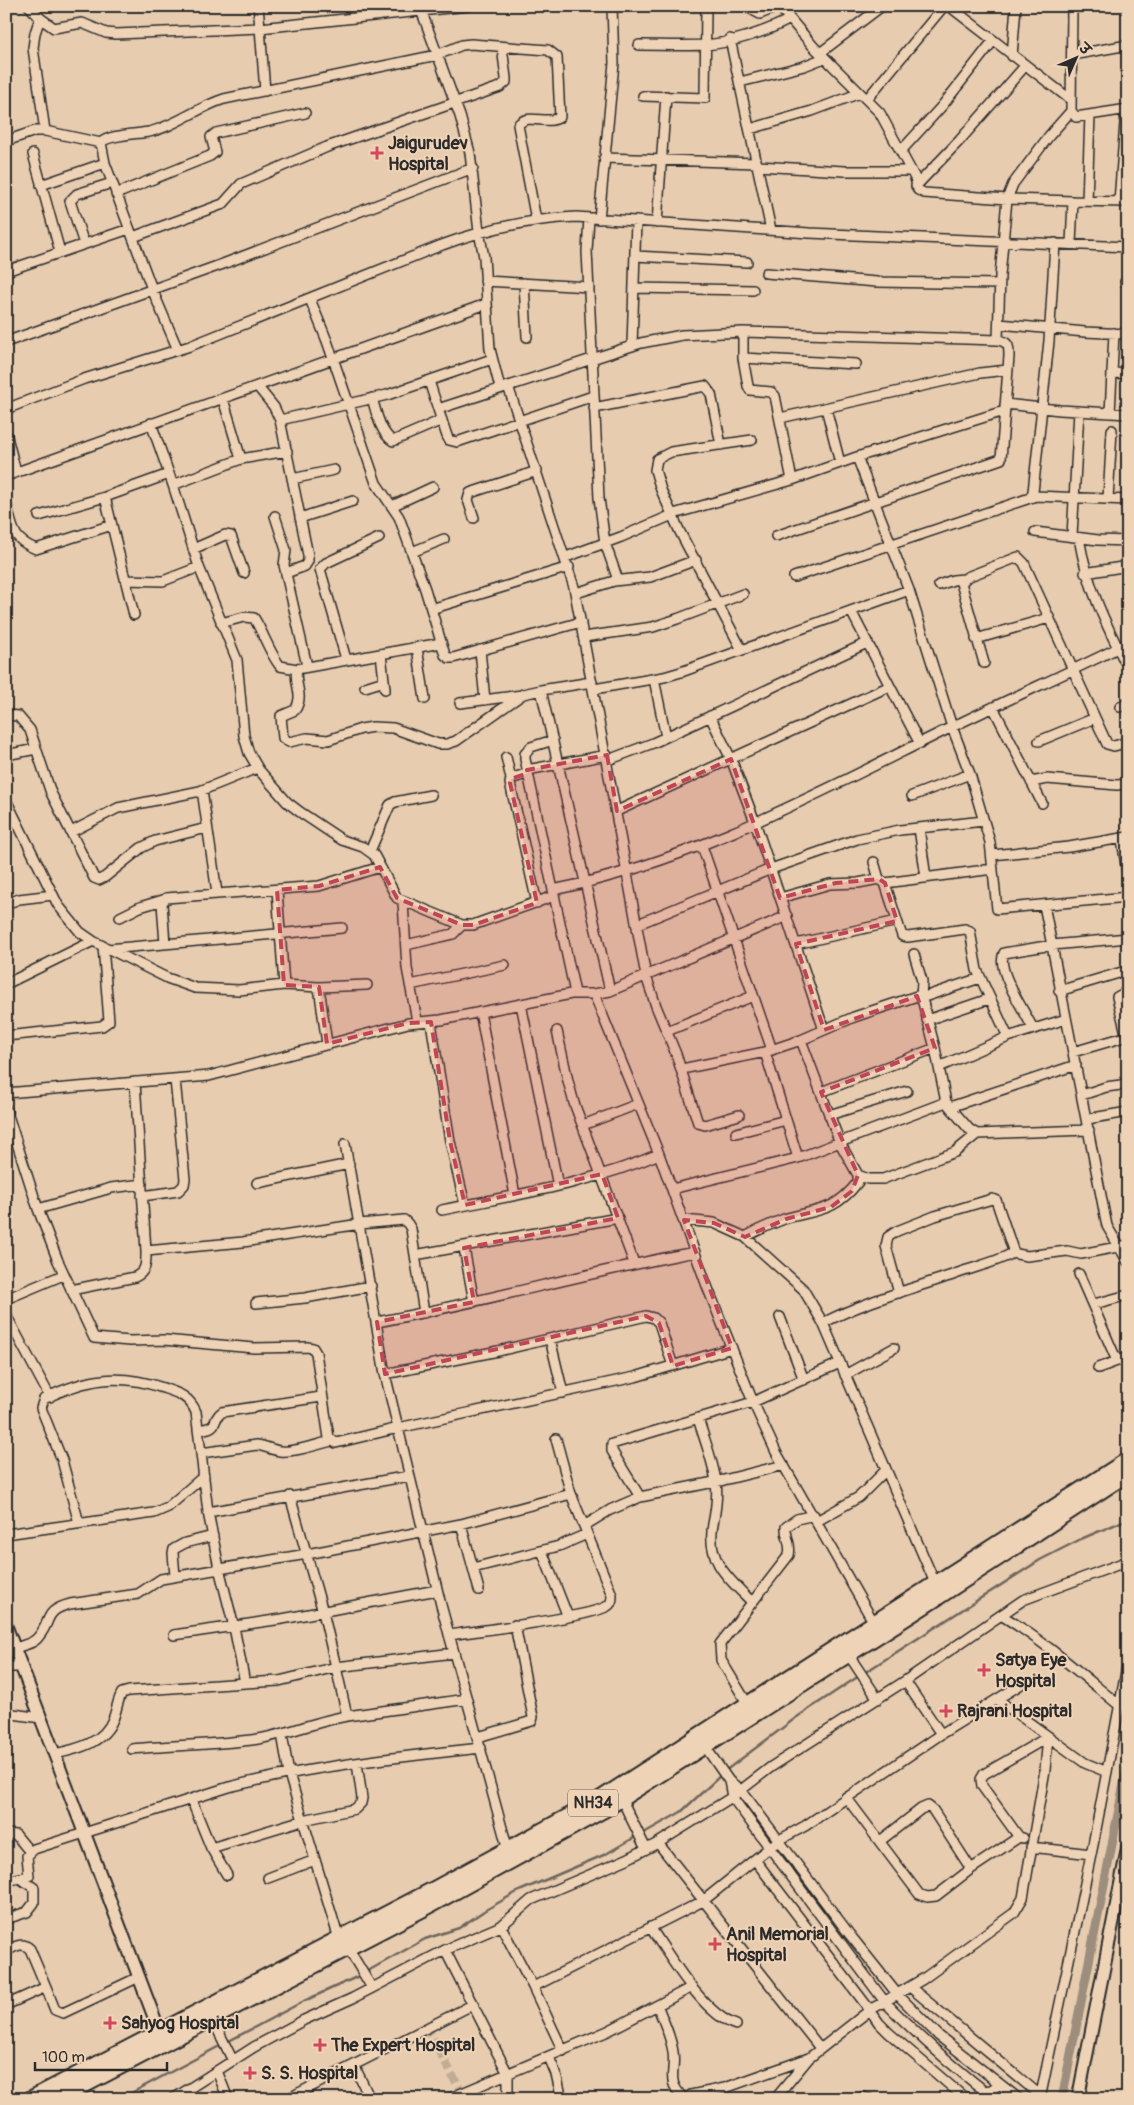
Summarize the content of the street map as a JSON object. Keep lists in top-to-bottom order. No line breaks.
{"streets":{"highway":["NH34"]},"places":{"health":["Jaigurudev Hospital","Satya Eye Hospital","Rajrani Hospital","Anil Memorial Hospital","Sahyog Hospital","The Expert Hospital","S. S. Hospital"]},"scale_bar":"100 m","north":"top right"}
